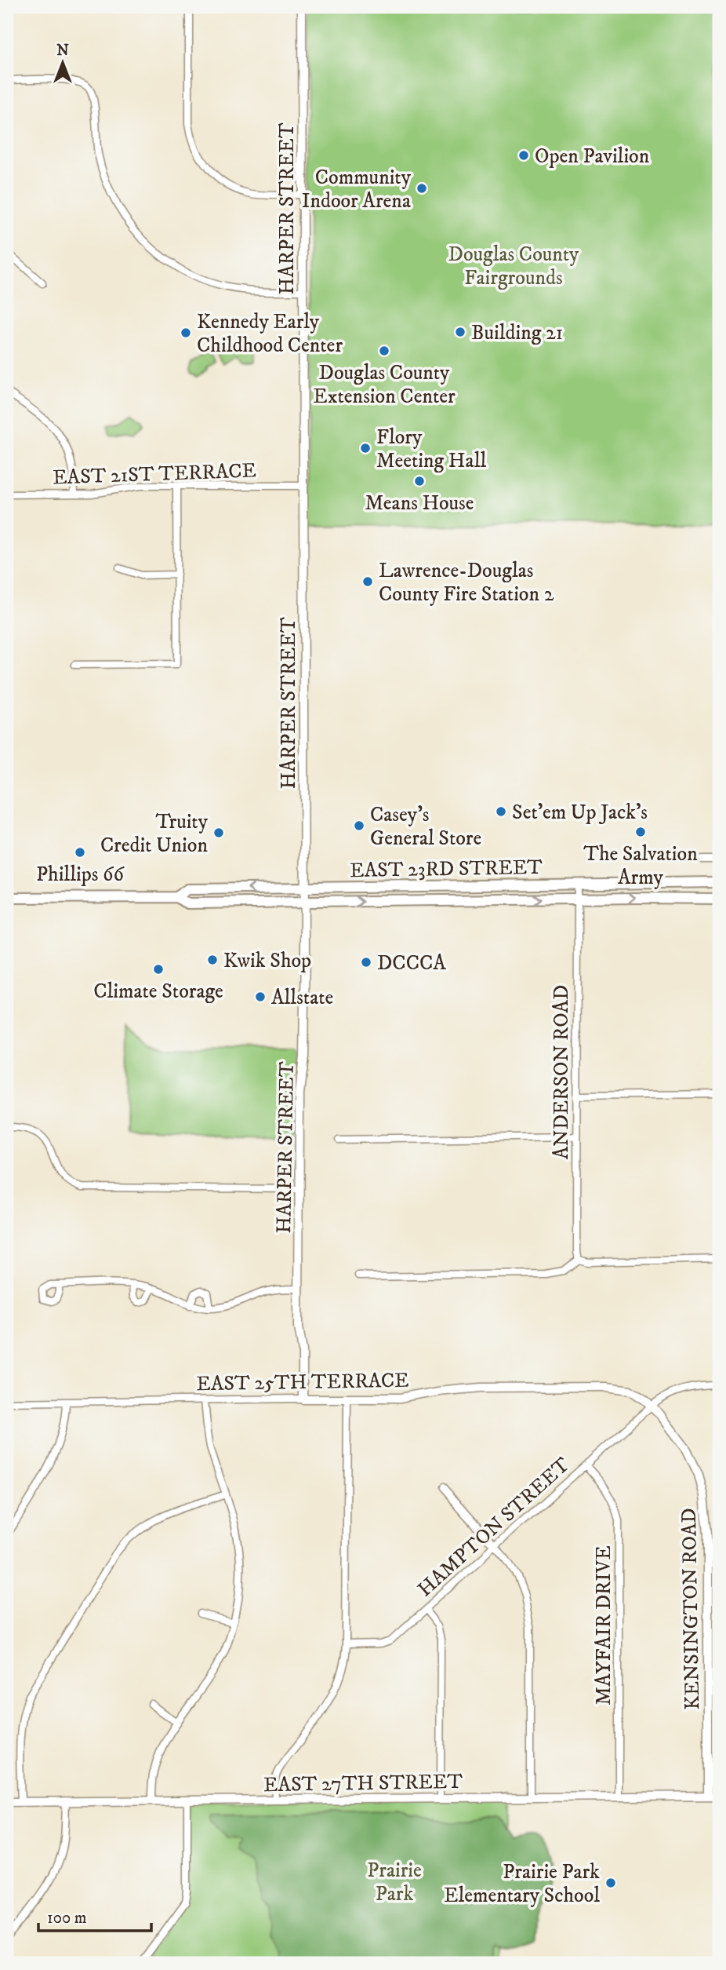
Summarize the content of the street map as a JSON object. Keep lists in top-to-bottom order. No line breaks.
{"streets":{"main road":["EAST 23RD STREET"],"street":["HARPER STREET","EAST 21ST TERRACE","ANDERSON ROAD","EAST 25TH TERRACE","HAMPTON STREET","KENSINGTON ROAD","MAYFAIR DRIVE","EAST 27TH STREET"]},"crossings":[["HARPER STREET","EAST 21ST TERRACE"],["HARPER STREET","EAST 23RD STREET"],["HARPER STREET","EAST 25TH TERRACE"],["EAST 23RD STREET","ANDERSON ROAD"],["EAST 25TH TERRACE","HAMPTON STREET"],["EAST 25TH TERRACE","KENSINGTON ROAD"],["HAMPTON STREET","KENSINGTON ROAD"],["HAMPTON STREET","MAYFAIR DRIVE"],["KENSINGTON ROAD","EAST 27TH STREET"],["MAYFAIR DRIVE","EAST 27TH STREET"]],"parks":["Douglas County Fairgrounds","Prairie Park"],"places":["Open Pavilion","Community Indoor Arena","Building 21","Kennedy Early Childhood Center","Douglas County Extension Center","Flory Meeting Hall","Means House","Lawrence-Douglas County Fire Station 2","Set'em Up Jack's","Casey's General Store","The Salvation Army","Truity Credit Union","Phillips 66","Kwik Shop","DCCCA","Climate Storage","Allstate","Prairie Park Elementary School"],"scale_bar":"100 m","north":"top"}
